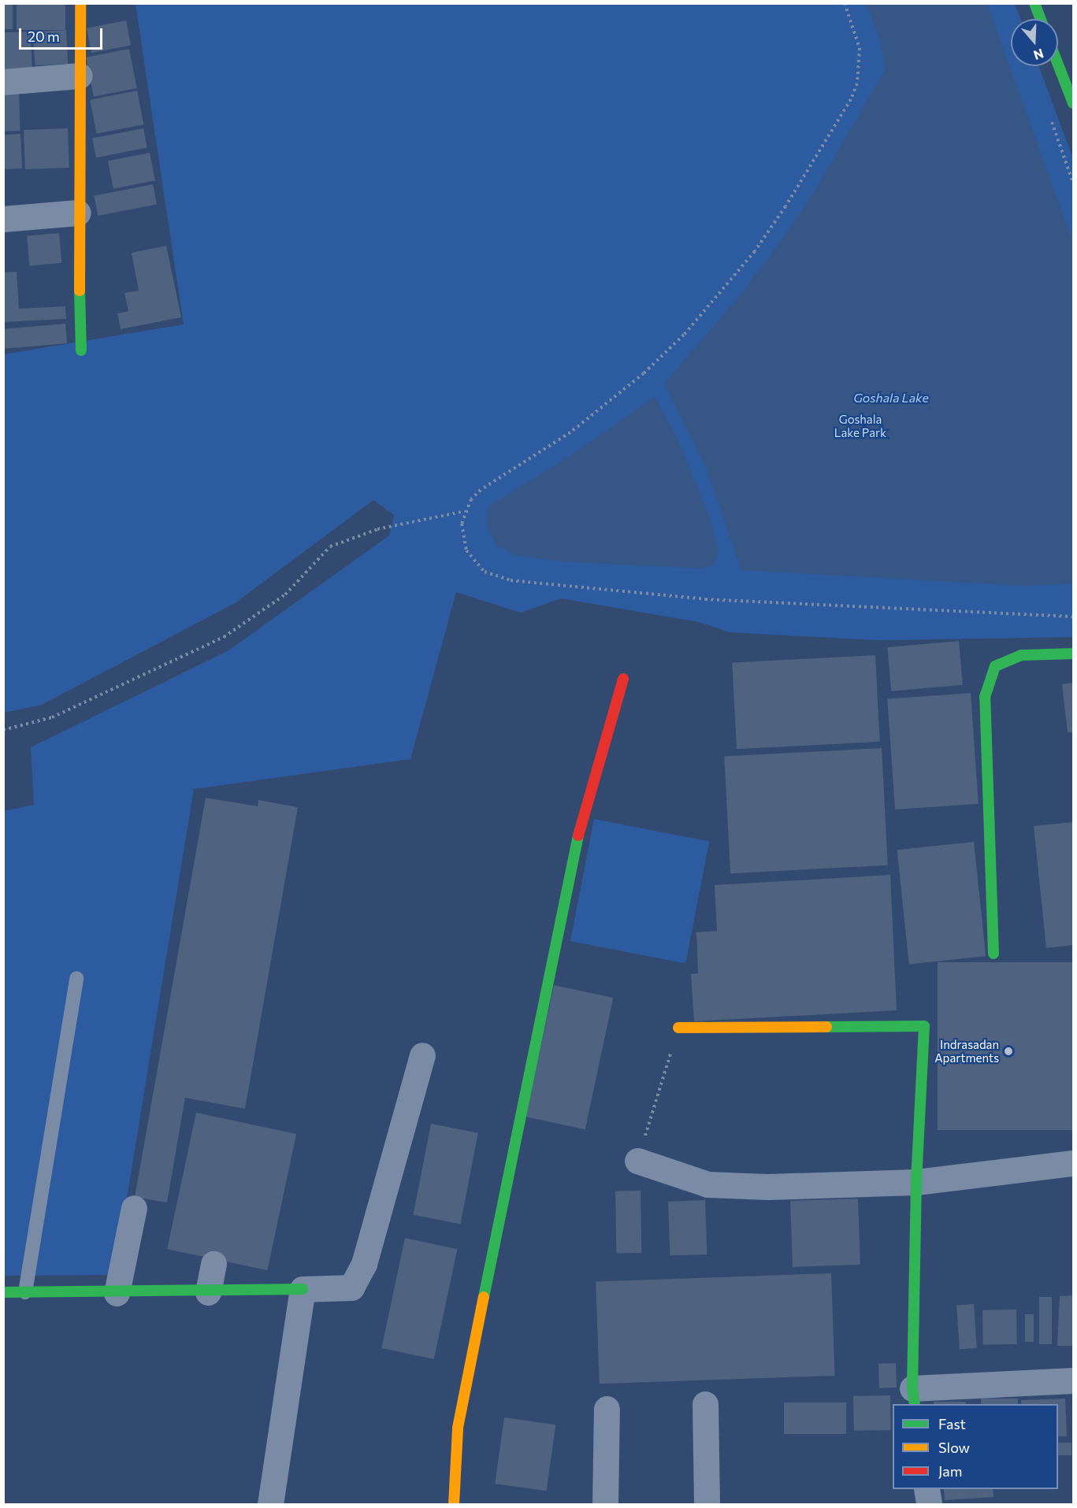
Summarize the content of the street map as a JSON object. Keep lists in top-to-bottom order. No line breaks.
{"water":["Goshala Lake"],"parks":["Goshala Lake Park"],"places":["Indrasadan Apartments"],"legend":["Fast","Slow","Jam"],"scale_bar":"20 m","north":"bottom"}
